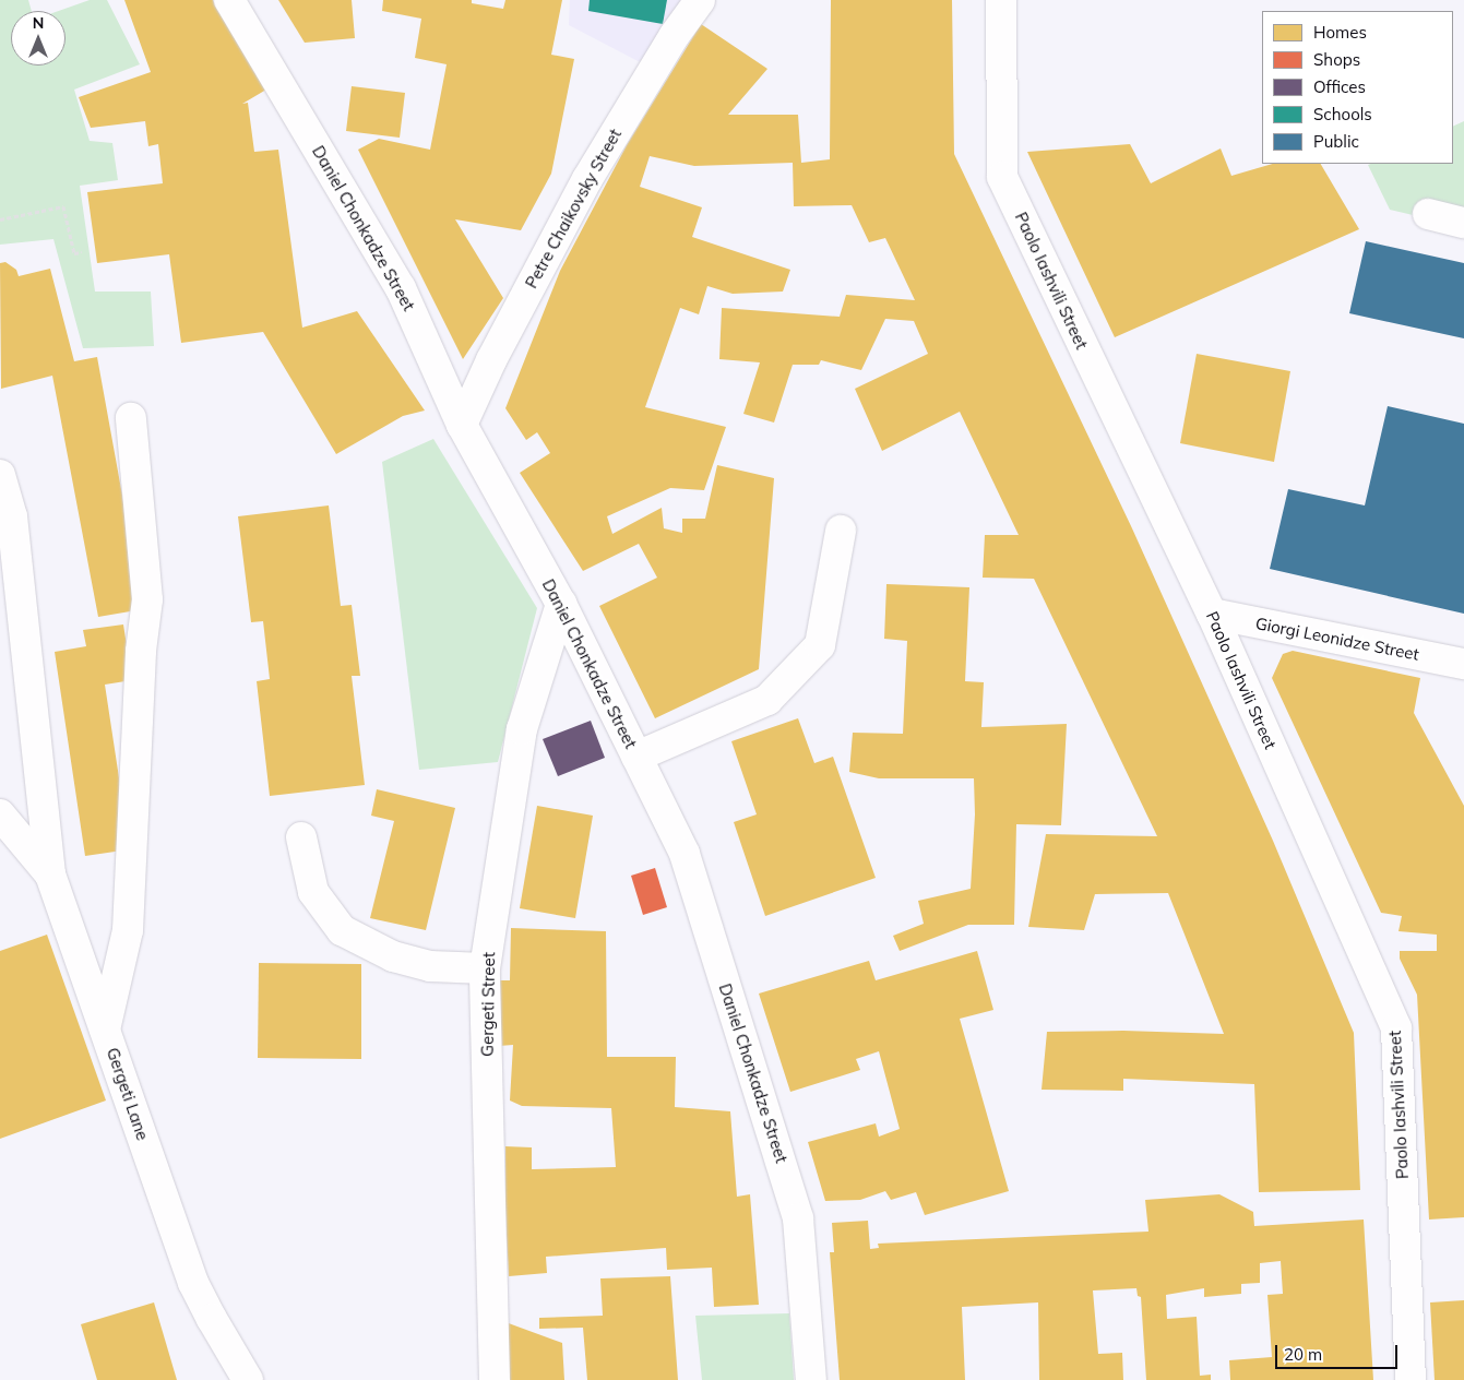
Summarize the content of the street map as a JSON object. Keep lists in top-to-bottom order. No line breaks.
{"streets":{"street":["Petre Chaikovsky Street","Daniel Chonkadze Street","Paolo Iashvili Street","Giorgi Leonidze Street","Gergeti Street","Gergeti Lane"]},"crossings":[["Petre Chaikovsky Street","Daniel Chonkadze Street"],["Daniel Chonkadze Street","Gergeti Street"],["Paolo Iashvili Street","Giorgi Leonidze Street"]],"legend":["Homes","Shops","Offices","Schools","Public"],"scale_bar":"20 m","north":"top"}
